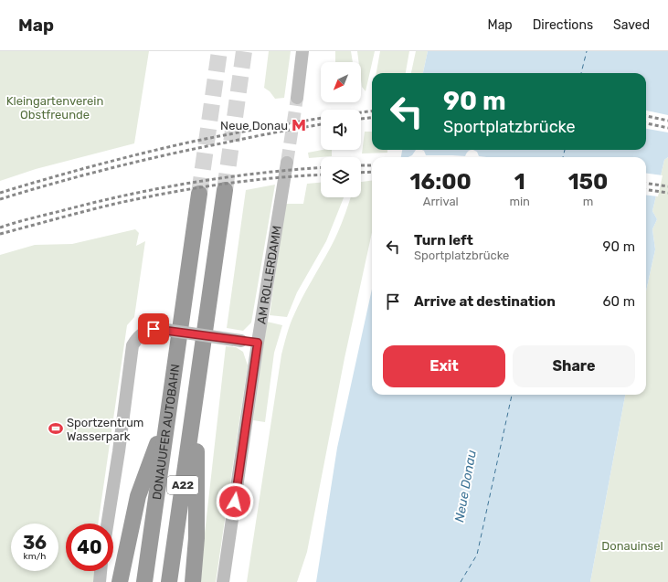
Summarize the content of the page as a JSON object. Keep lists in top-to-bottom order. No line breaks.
{"streets":{"highway":["DONAUUFER AUTOBAHN","A22"],"street":["AM ROLLERDAMM"]},"water":["Neue Donau"],"parks":["Kleingartenverein Obstfreunde","Donauinsel"],"places":{"metro station":["Neue Donau"],"sports":["Sportzentrum Wasserpark"]},"north":"bottom left","page":{"header":"Map","nav":["Map","Directions","Saved"],"turn":["90 m","Sportplatzbrücke"],"eta":["16:00","Arrival","1","min","150","m"],"list":[{"name":"Turn left","note":"Sportplatzbrücke","value":"90 m"},{"name":"Arrive at destination","value":"60 m"}],"buttons":["Exit","Share"],"speed":"36 km/h","limit":"40"}}
